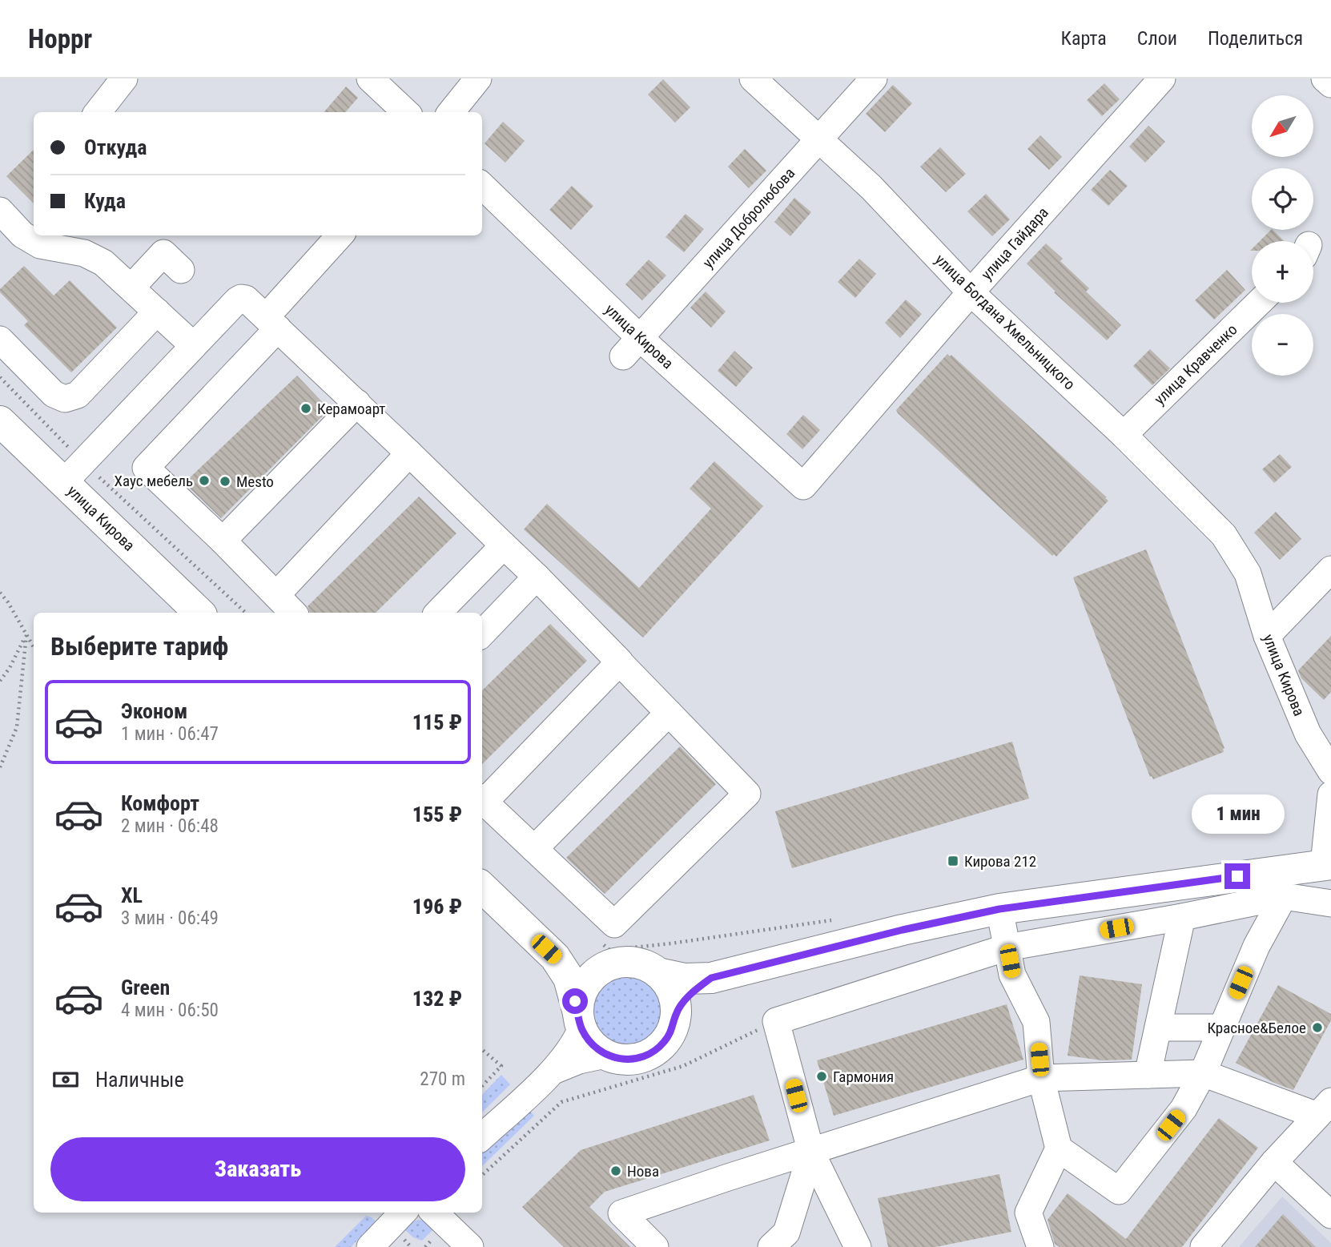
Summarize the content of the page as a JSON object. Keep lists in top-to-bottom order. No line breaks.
{"streets":{"main road":["улица Кирова"],"street":["улица Добролюбова","улица Гайдара","улица Богдана Хмельницкого","улица Кравченко"]},"crossings":[["улица Добролюбова","улица Богдана Хмельницкого"],["улица Добролюбова","улица Кирова"],["улица Гайдара","улица Богдана Хмельницкого"],["улица Гайдара","улица Кирова"],["улица Богдана Хмельницкого","улица Кирова"],["улица Богдана Хмельницкого","улица Кравченко"]],"places":{"other":["Керамоарт","Хаус мебель","Mesto","Красное&Белое","Гармония","Нова"],"transit":["Кирова 212"]},"north":"bottom left","page":{"header":"Hoppr","nav":["Карта","Слои","Поделиться"],"map_buttons":["+","−"],"banner":["Откуда","Куда"],"heading":"Выберите тариф","list":[{"name":"Эконом","note":"1 мин · 06:47","value":"115 ₽"},{"name":"Комфорт","note":"2 мин · 06:48","value":"155 ₽"},{"name":"XL","note":"3 мин · 06:49","value":"196 ₽"},{"name":"Green","note":"4 мин · 06:50","value":"132 ₽"}],"bubble":"1 мин","pay":["Наличные","270 m"],"buttons":"Заказать"}}
